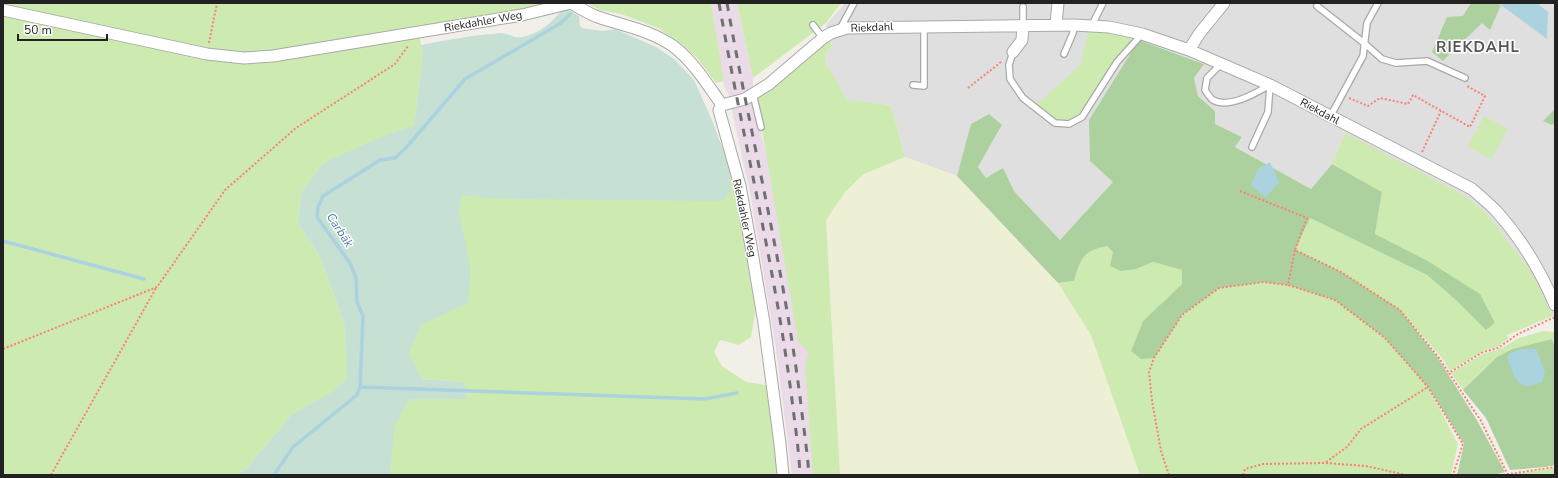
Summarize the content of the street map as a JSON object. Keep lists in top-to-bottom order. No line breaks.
{"streets":{"street":["Riekdahler Weg","Riekdahl"]},"crossings":[["Riekdahler Weg","Riekdahl"]],"districts":["RIEKDAHL"],"water":["Carbäk"],"scale_bar":"50 m"}
